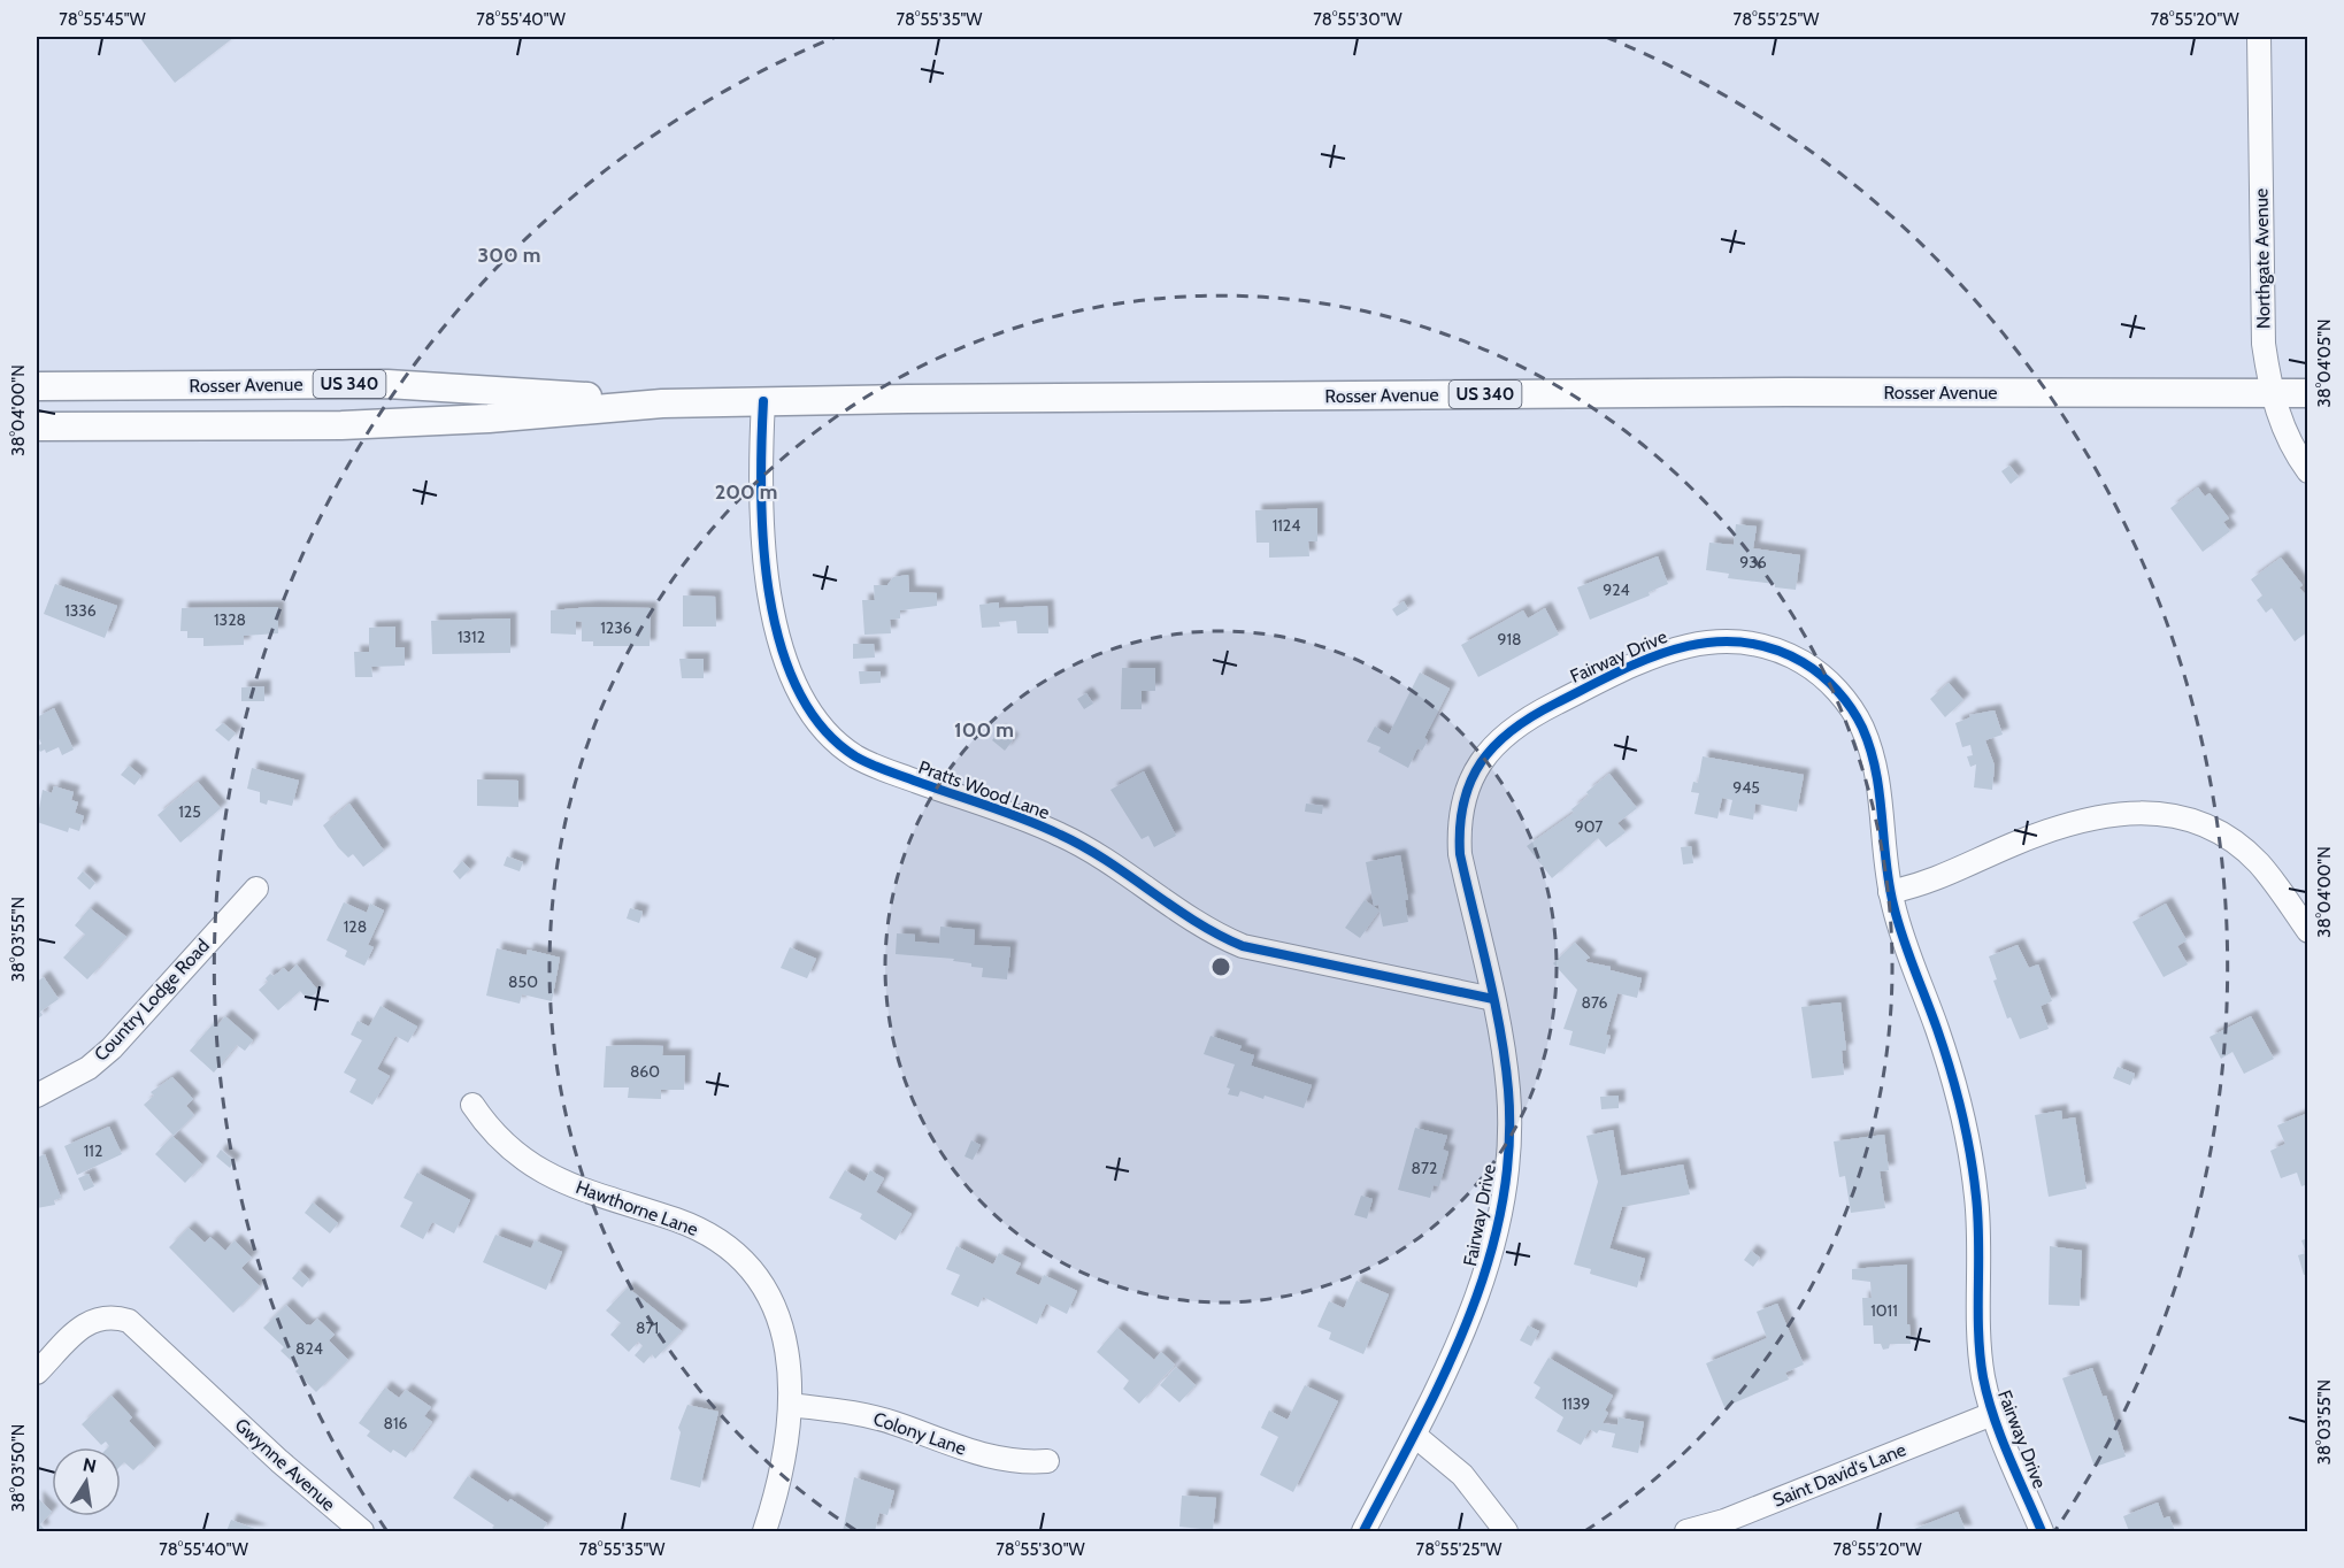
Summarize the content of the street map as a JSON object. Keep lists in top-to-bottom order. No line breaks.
{"streets":{"main road":["US 340","Rosser Avenue"],"street":["Northgate Avenue","Fairway Drive","Pratts Wood Lane","Country Lodge Road","Hawthorne Lane","Colony Lane","Gwynne Avenue","Saint David's Lane"]},"crossings":[["Northgate Avenue","Rosser Avenue"],["Rosser Avenue","Pratts Wood Lane"],["Fairway Drive","Pratts Wood Lane"],["Fairway Drive","Saint David's Lane"],["Hawthorne Lane","Colony Lane"]],"house_numbers":["1124","936","924","1336","1328","1236","1312","918","945","125","907","128","850","876","860","112","872","1011","871","824","1139","816"],"north":"top","coordinates":["78°55'45\"W","78°55'40\"W","78°55'35\"W","78°55'30\"W","78°55'25\"W","78°55'20\"W","38°04'05\"N","38°04'00\"N","38°03'55\"N","38°03'50\"N"],"rings":["300 m","200 m","100 m"]}
